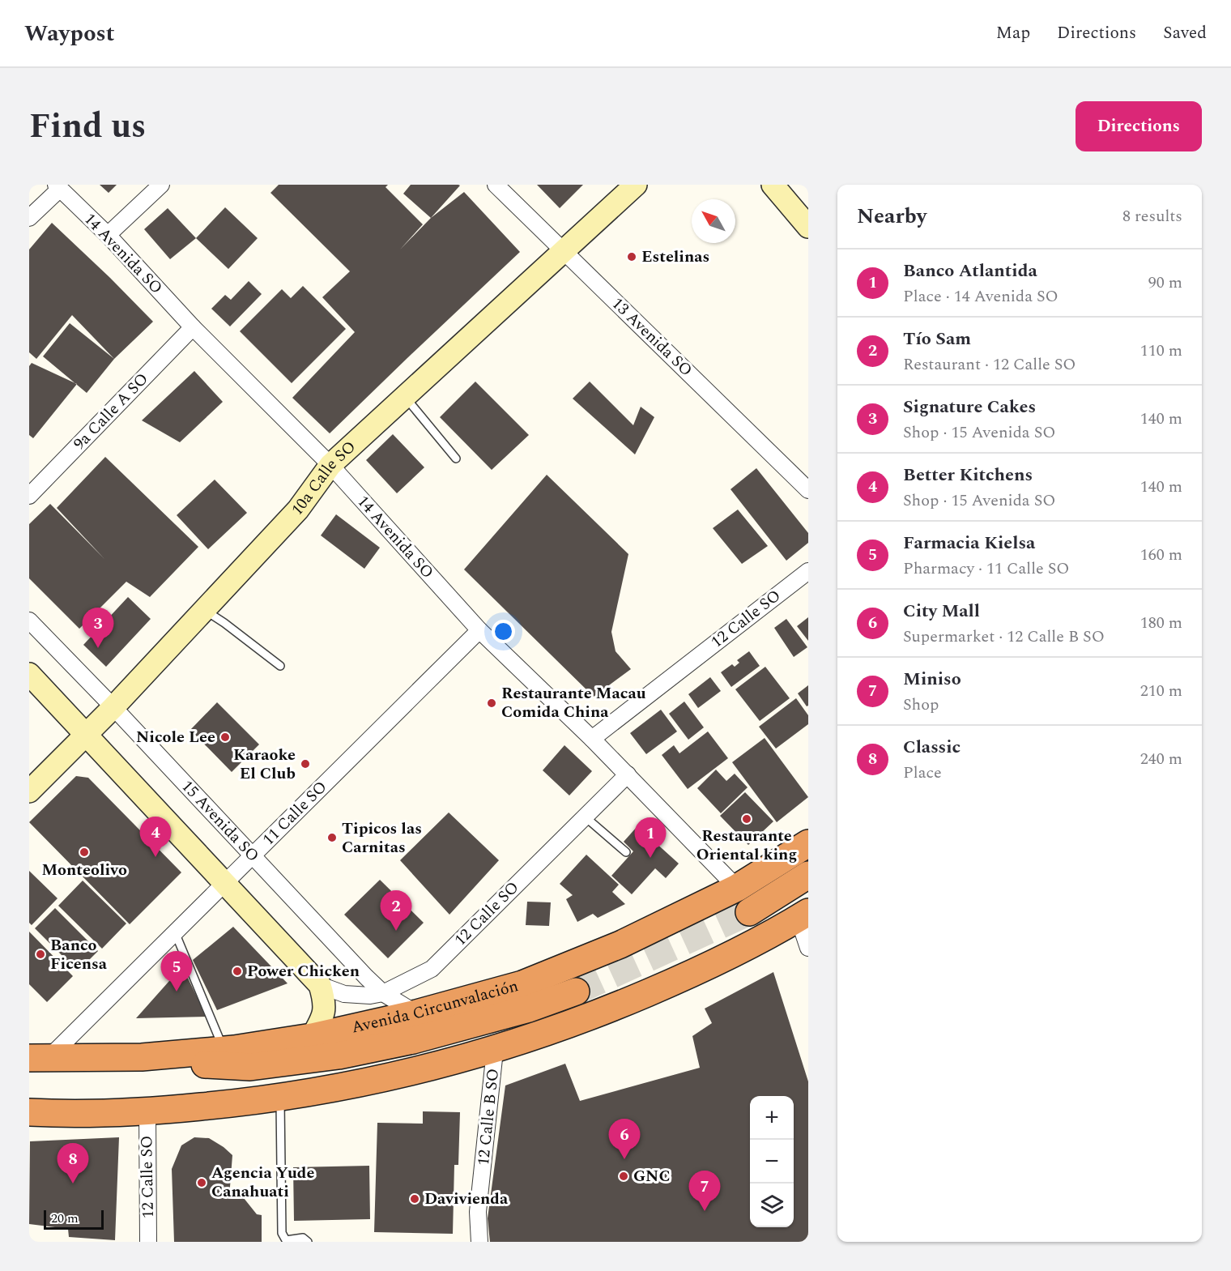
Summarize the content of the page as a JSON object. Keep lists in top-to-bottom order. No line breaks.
{"streets":{"highway":["Avenida Circunvalación"],"street":["14 Avenida SO","13 Avenida SO","9a Calle A SO","10a Calle SO","12 Calle SO","11 Calle SO","15 Avenida SO","12 Calle B SO"]},"crossings":[["14 Avenida SO","9a Calle A SO"],["14 Avenida SO","10a Calle SO"],["14 Avenida SO","12 Calle SO"],["14 Avenida SO","11 Calle SO"],["14 Avenida SO","Avenida Circunvalación"],["13 Avenida SO","10a Calle SO"],["10a Calle SO","15 Avenida SO"],["12 Calle SO","15 Avenida SO"],["11 Calle SO","15 Avenida SO"],["11 Calle SO","Avenida Circunvalación"],["15 Avenida SO","Avenida Circunvalación"]],"places":["Estelinas","Restaurante Macau Comida China","Nicole Lee","Karaoke El Club","Restaurante Oriental king","Tipicos las Carnitas","Monteolivo","Banco Ficensa","Power Chicken","GNC","Agencia Yude Canahuati","Davivienda"],"scale_bar":"20 m","north":"top left","page":{"header":"Waypost","nav":["Map","Directions","Saved"],"title":"Find us","buttons":"Directions","heading":["Nearby","8 results"],"list":[{"mark":"1","name":"Banco Atlantida","note":"Place · 14 Avenida SO","value":"90 m"},{"mark":"2","name":"Tío Sam","note":"Restaurant · 12 Calle SO","value":"110 m"},{"mark":"3","name":"Signature Cakes","note":"Shop · 15 Avenida SO","value":"140 m"},{"mark":"4","name":"Better Kitchens","note":"Shop · 15 Avenida SO","value":"140 m"},{"mark":"5","name":"Farmacia Kielsa","note":"Pharmacy · 11 Calle SO","value":"160 m"},{"mark":"6","name":"City Mall","note":"Supermarket · 12 Calle B SO","value":"180 m"},{"mark":"7","name":"Miniso","note":"Shop","value":"210 m"},{"mark":"8","name":"Classic","note":"Place","value":"240 m"}],"pins":["3","4","1","2","5","6","8","7"],"map_buttons":["+","−"],"scale":"20 m"}}
